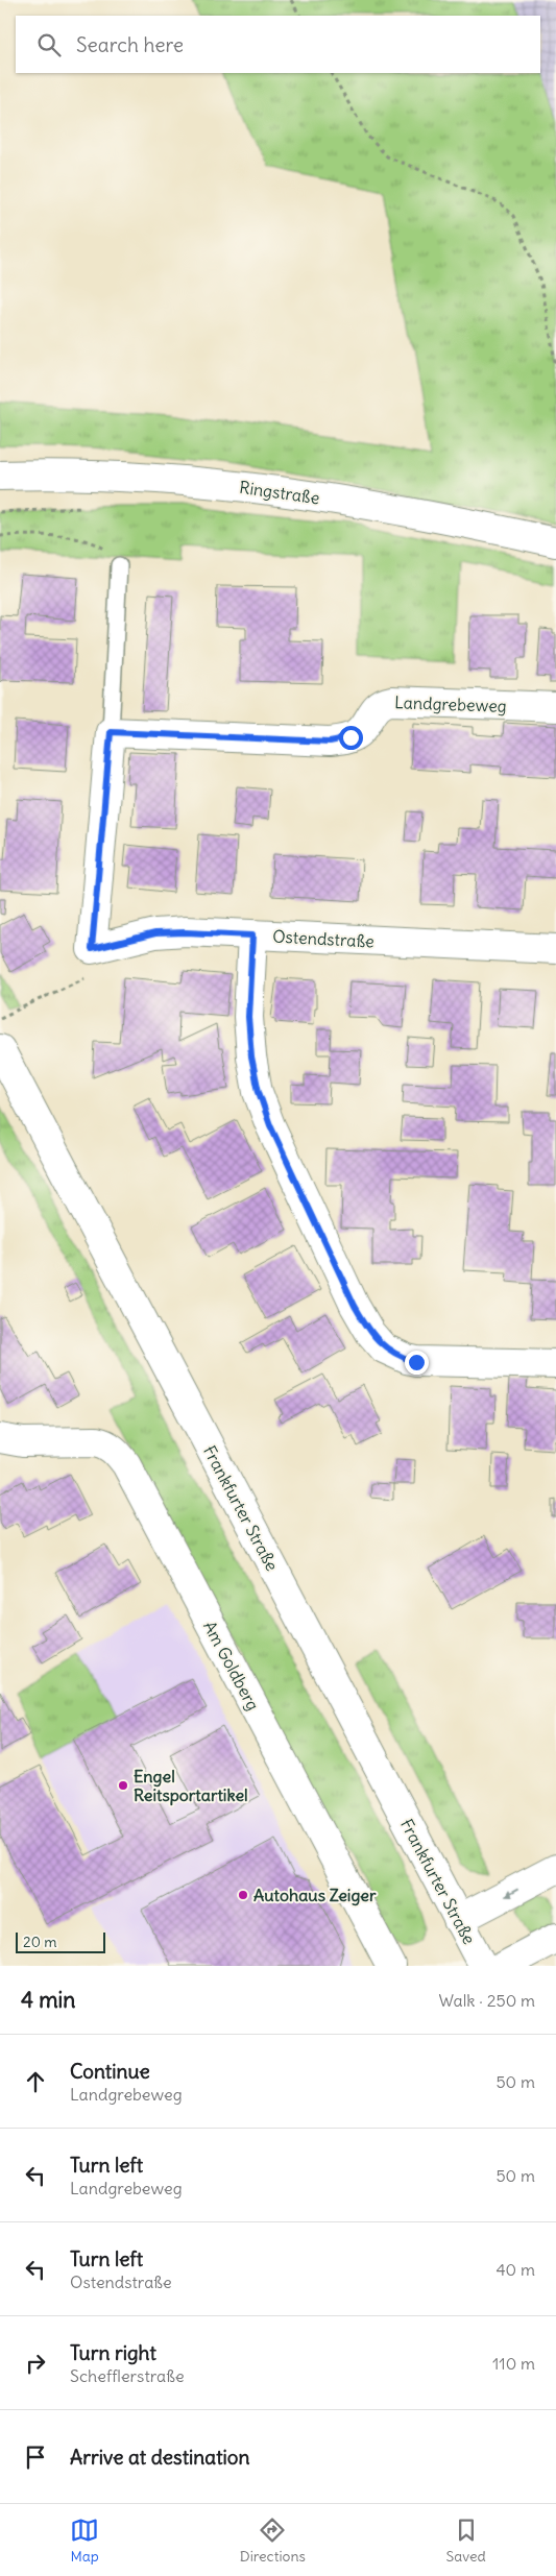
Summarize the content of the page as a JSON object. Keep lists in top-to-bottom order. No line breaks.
{"streets":{"street":["Ringstraße","Landgrebeweg","Ostendstraße","Frankfurter Straße","Am Goldberg"]},"crossings":[["Landgrebeweg","Ostendstraße"]],"places":["Engel Reitsportartikel","Autohaus Zeiger"],"scale_bar":"20 m","page":{"search":"Search here","scale":"20 m","heading":["4 min","Walk · 250 m"],"list":[["Continue","Landgrebeweg","50 m"],["Turn left","Landgrebeweg","50 m"],["Turn left","Ostendstraße","40 m"],["Turn right","Schefflerstraße","110 m"],"Arrive at destination"],"nav":["Map","Directions","Saved"]}}
